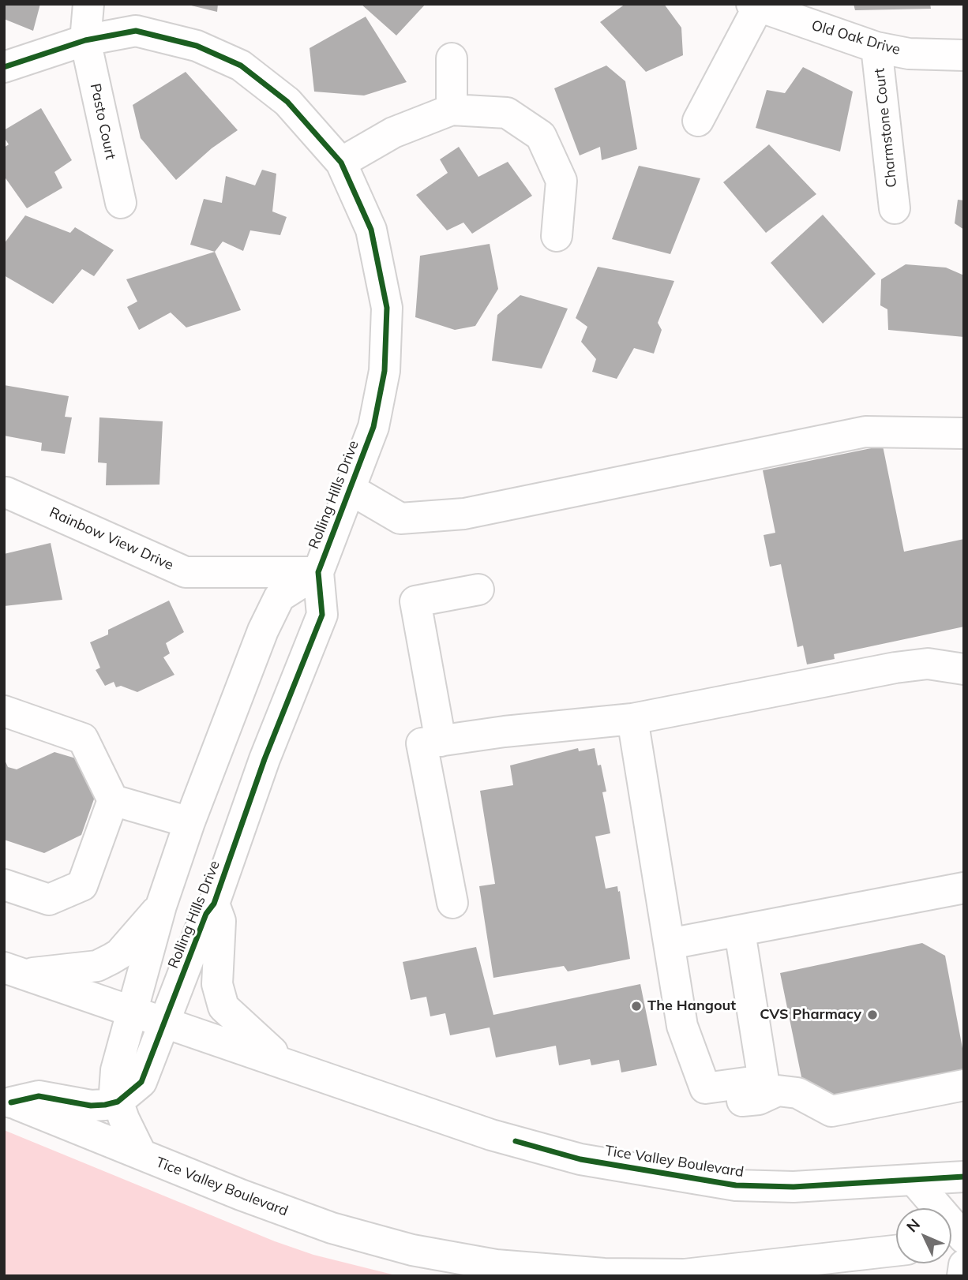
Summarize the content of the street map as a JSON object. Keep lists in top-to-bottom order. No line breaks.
{"streets":{"street":["Old Oak Drive","Pasto Court","Charmstone Court","Rolling Hills Drive","Rainbow View Drive","Tice Valley Boulevard"]},"crossings":[["Old Oak Drive","Charmstone Court"],["Pasto Court","Rolling Hills Drive"],["Rolling Hills Drive","Rainbow View Drive"],["Rolling Hills Drive","Tice Valley Boulevard"]],"places":["The Hangout","CVS Pharmacy"],"north":"top left"}
